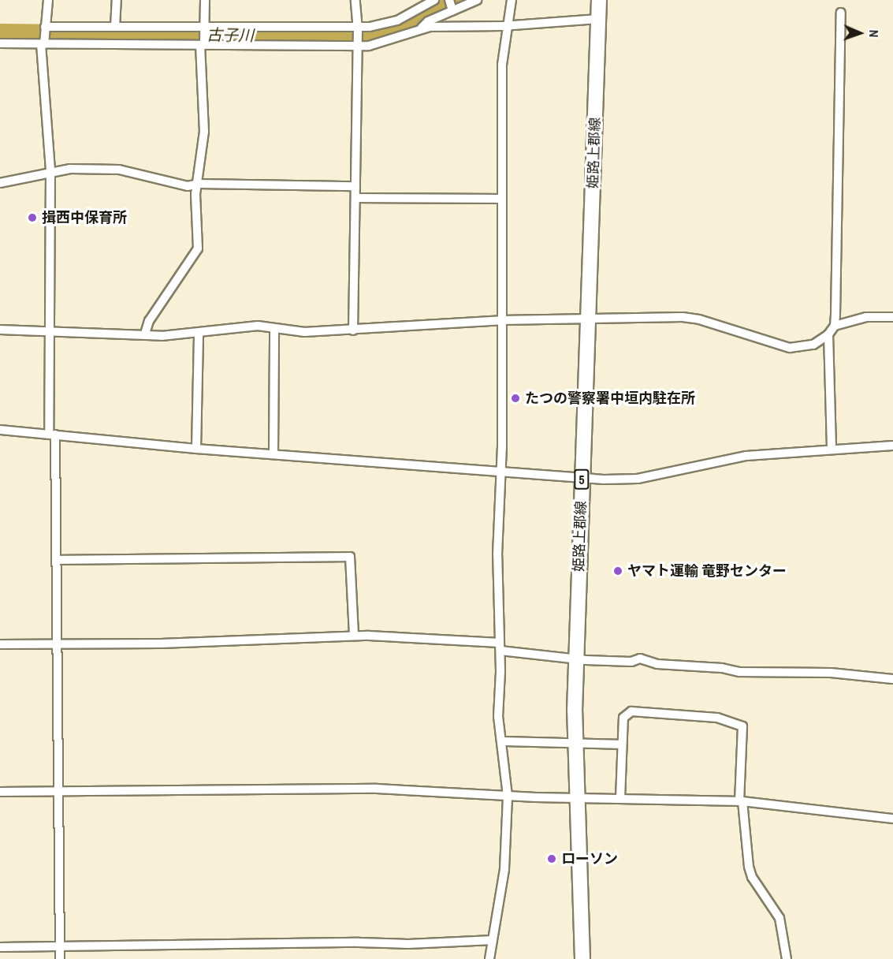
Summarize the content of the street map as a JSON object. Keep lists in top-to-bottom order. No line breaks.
{"streets":{"main road":["姫路上郡線","5"]},"water":["古子川"],"places":["揖西中保育所","たつの警察署中垣内駐在所","ヤマト運輸 竜野センター","ローソン"],"north":"right"}
